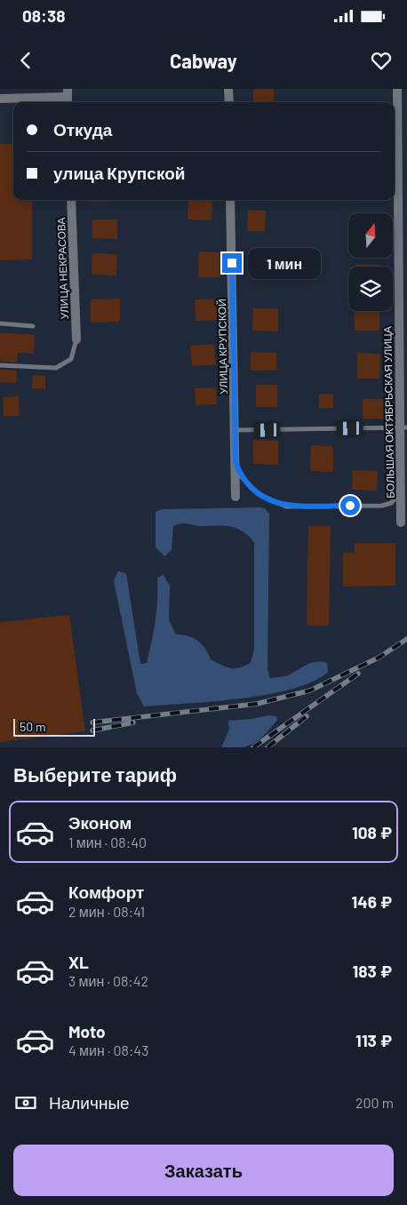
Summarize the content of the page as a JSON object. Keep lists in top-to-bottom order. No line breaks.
{"streets":{"street":["УЛИЦА НЕКРАСОВА","УЛИЦА КРУПСКОЙ","БОЛЬШАЯ ОКТЯБРЬСКАЯ УЛИЦА"]},"scale_bar":"50 m","north":"top","page":{"status":"08:38","header":"Cabway","banner":["Откуда","улица Крупской"],"bubble":"1 мин","scale":"50 m","heading":"Выберите тариф","list":[{"name":"Эконом","note":"1 мин · 08:40","value":"108 ₽"},{"name":"Комфорт","note":"2 мин · 08:41","value":"146 ₽"},{"name":"XL","note":"3 мин · 08:42","value":"183 ₽"},{"name":"Moto","note":"4 мин · 08:43","value":"113 ₽"}],"pay":["Наличные","200 m"],"buttons":"Заказать"}}
